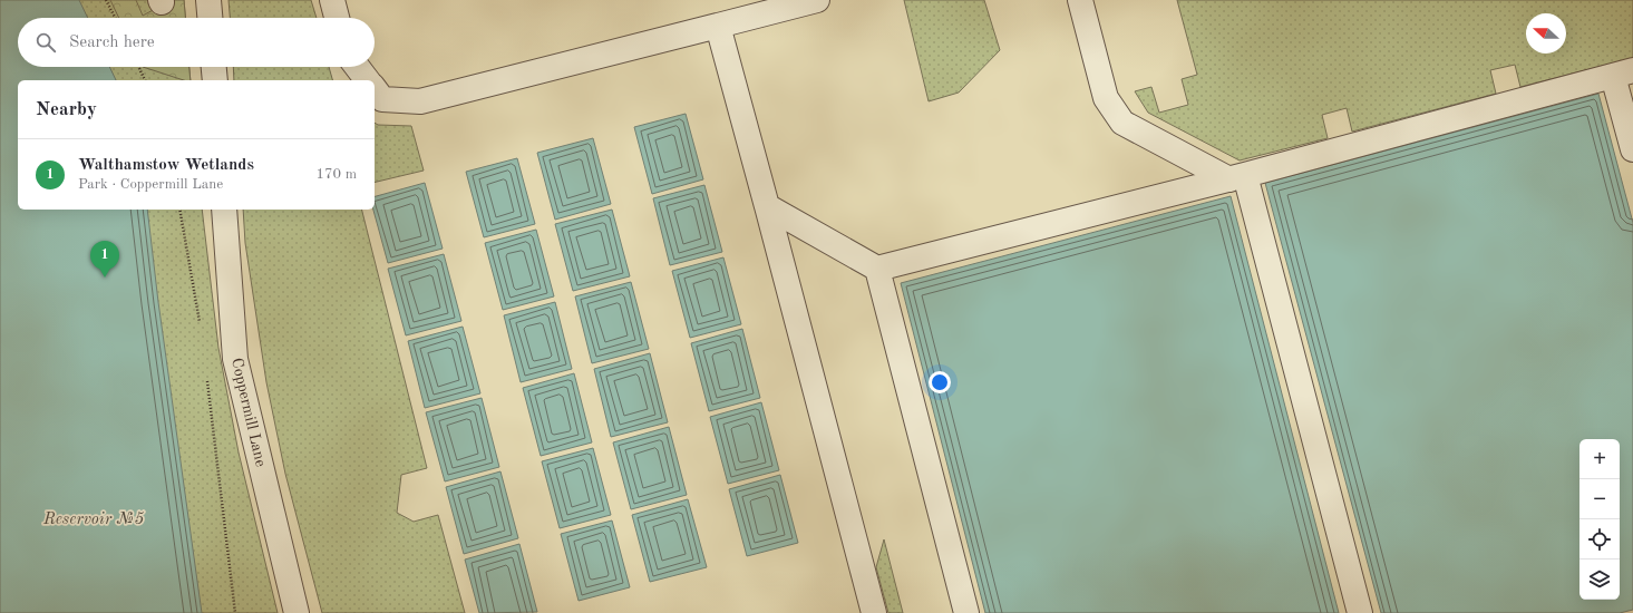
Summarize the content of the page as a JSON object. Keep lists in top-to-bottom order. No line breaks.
{"streets":{"street":["Coppermill Lane"]},"water":["Reservoir №5"],"north":"left","page":{"search":"Search here","heading":"Nearby","list":[{"mark":"1","name":"Walthamstow Wetlands","note":"Park · Coppermill Lane","value":"170 m"}],"pins":"1","map_buttons":["+","−"]}}
